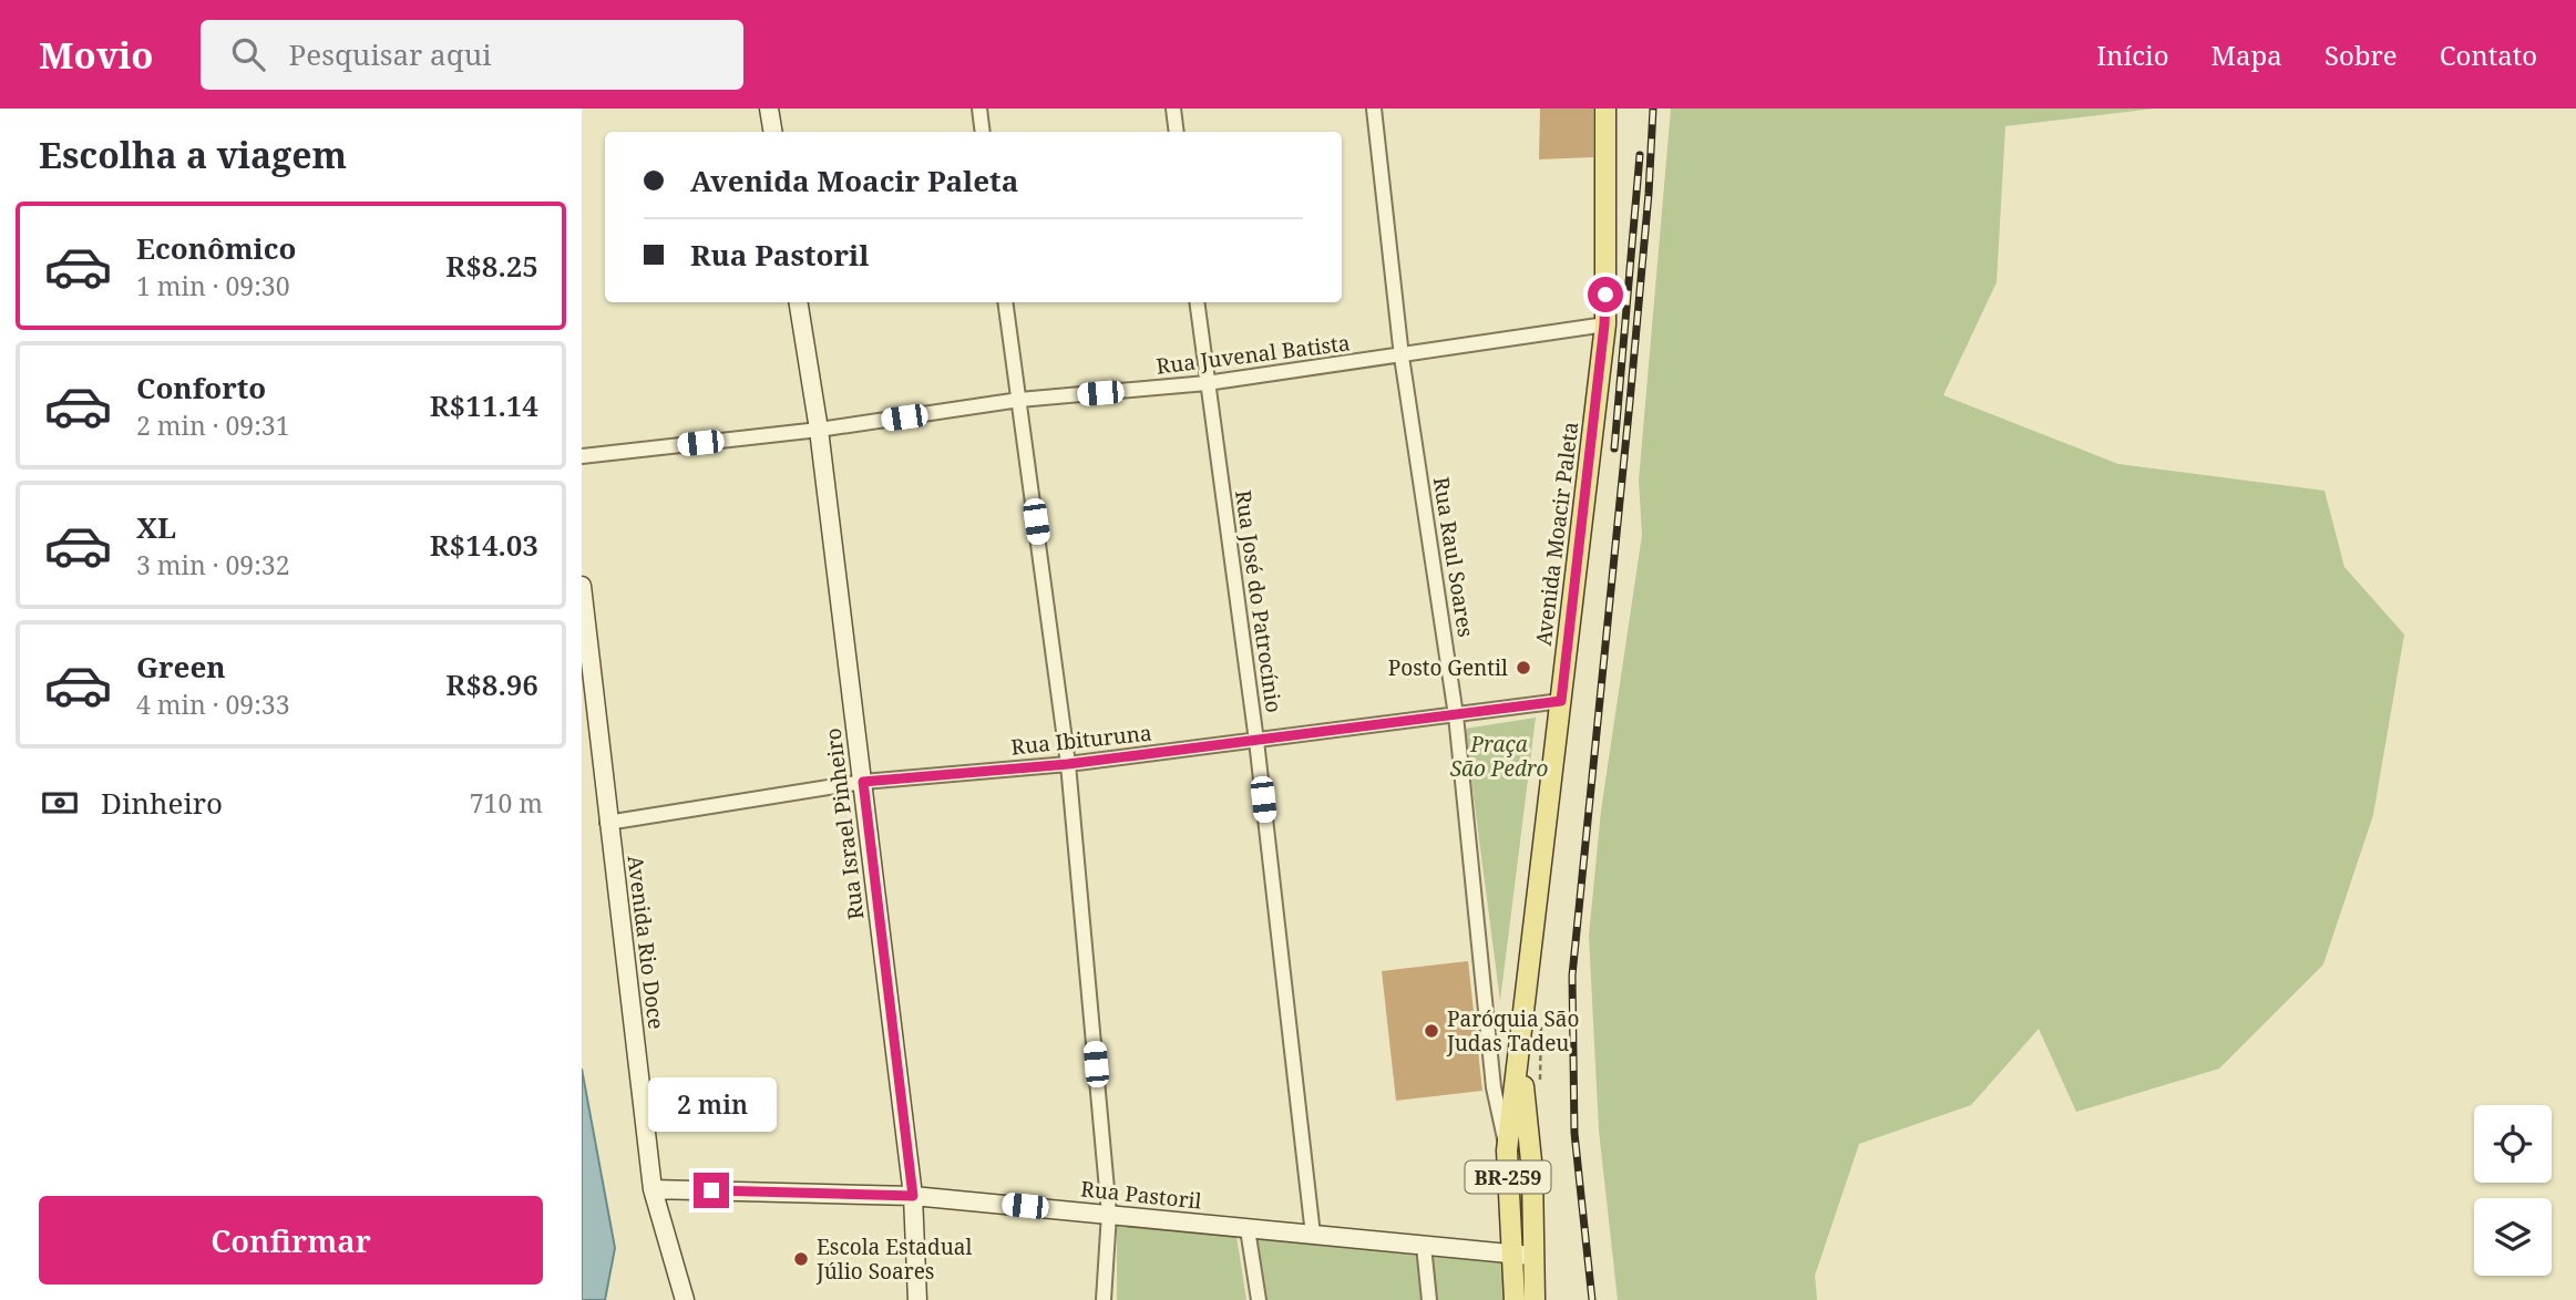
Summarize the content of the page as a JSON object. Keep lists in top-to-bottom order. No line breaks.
{"streets":{"main road":["Avenida Moacir Paleta","BR-259"],"street":["Rua Juvenal Batista","Rua Raul Soares","Rua José do Patrocínio","Rua Ibituruna","Rua Israel Pinheiro","Avenida Rio Doce","Rua Pastoril"]},"crossings":[["Rua Juvenal Batista","Avenida Moacir Paleta"],["Rua Juvenal Batista","Rua Raul Soares"],["Rua Juvenal Batista","Rua José do Patrocínio"],["Rua Juvenal Batista","Rua Israel Pinheiro"],["Avenida Moacir Paleta","Rua Raul Soares"],["Avenida Moacir Paleta","Rua Ibituruna"],["Avenida Moacir Paleta","Rua Pastoril"],["Rua Raul Soares","Rua Ibituruna"],["Rua José do Patrocínio","Rua Ibituruna"],["Rua José do Patrocínio","Rua Pastoril"],["Rua Ibituruna","Rua Israel Pinheiro"],["Rua Ibituruna","Avenida Rio Doce"],["Rua Israel Pinheiro","Rua Pastoril"],["Avenida Rio Doce","Rua Pastoril"]],"parks":["Praça São Pedro"],"places":["Posto Gentil","Paróquia São Judas Tadeu","Escola Estadual Júlio Soares"],"page":{"header":"Movio","search":"Pesquisar aqui","nav":["Início","Mapa","Sobre","Contato"],"heading":"Escolha a viagem","banner":["Avenida Moacir Paleta","Rua Pastoril"],"list":[{"name":"Econômico","note":"1 min · 09:30","value":"R$8.25"},{"name":"Conforto","note":"2 min · 09:31","value":"R$11.14"},{"name":"XL","note":"3 min · 09:32","value":"R$14.03"},{"name":"Green","note":"4 min · 09:33","value":"R$8.96"}],"pay":["Dinheiro","710 m"],"bubble":"2 min","buttons":"Confirmar"}}
